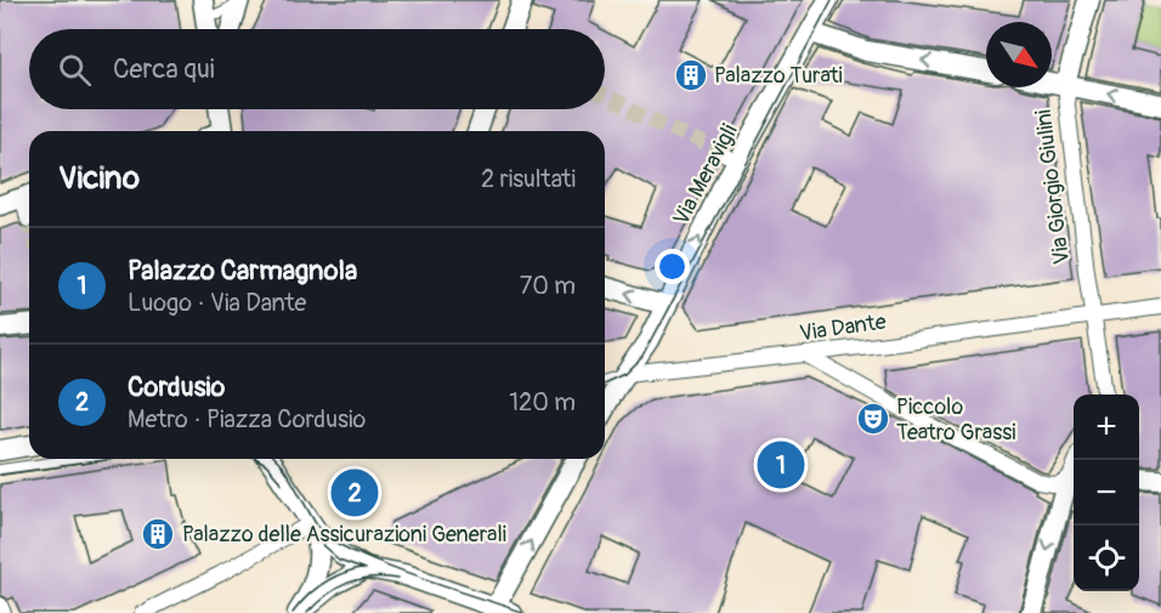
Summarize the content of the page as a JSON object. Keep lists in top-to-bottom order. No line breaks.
{"streets":{"street":["Via Meravigli","Via Giorgio Giulini","Via Dante"]},"crossings":[["Via Meravigli","Via Dante"],["Via Giorgio Giulini","Via Dante"]],"one_way":["Via Meravigli"],"places":{"building":["Palazzo Turati","Palazzo delle Assicurazioni Generali"],"theatre":["Piccolo Teatro Grassi"]},"north":"bottom right","page":{"search":"Cerca qui","heading":["Vicino","2 risultati"],"list":[{"mark":"1","name":"Palazzo Carmagnola","note":"Luogo · Via Dante","value":"70 m"},{"mark":"2","name":"Cordusio","note":"Metro · Piazza Cordusio","value":"120 m"}],"map_buttons":["+","−"],"pins":["1","2"]}}
